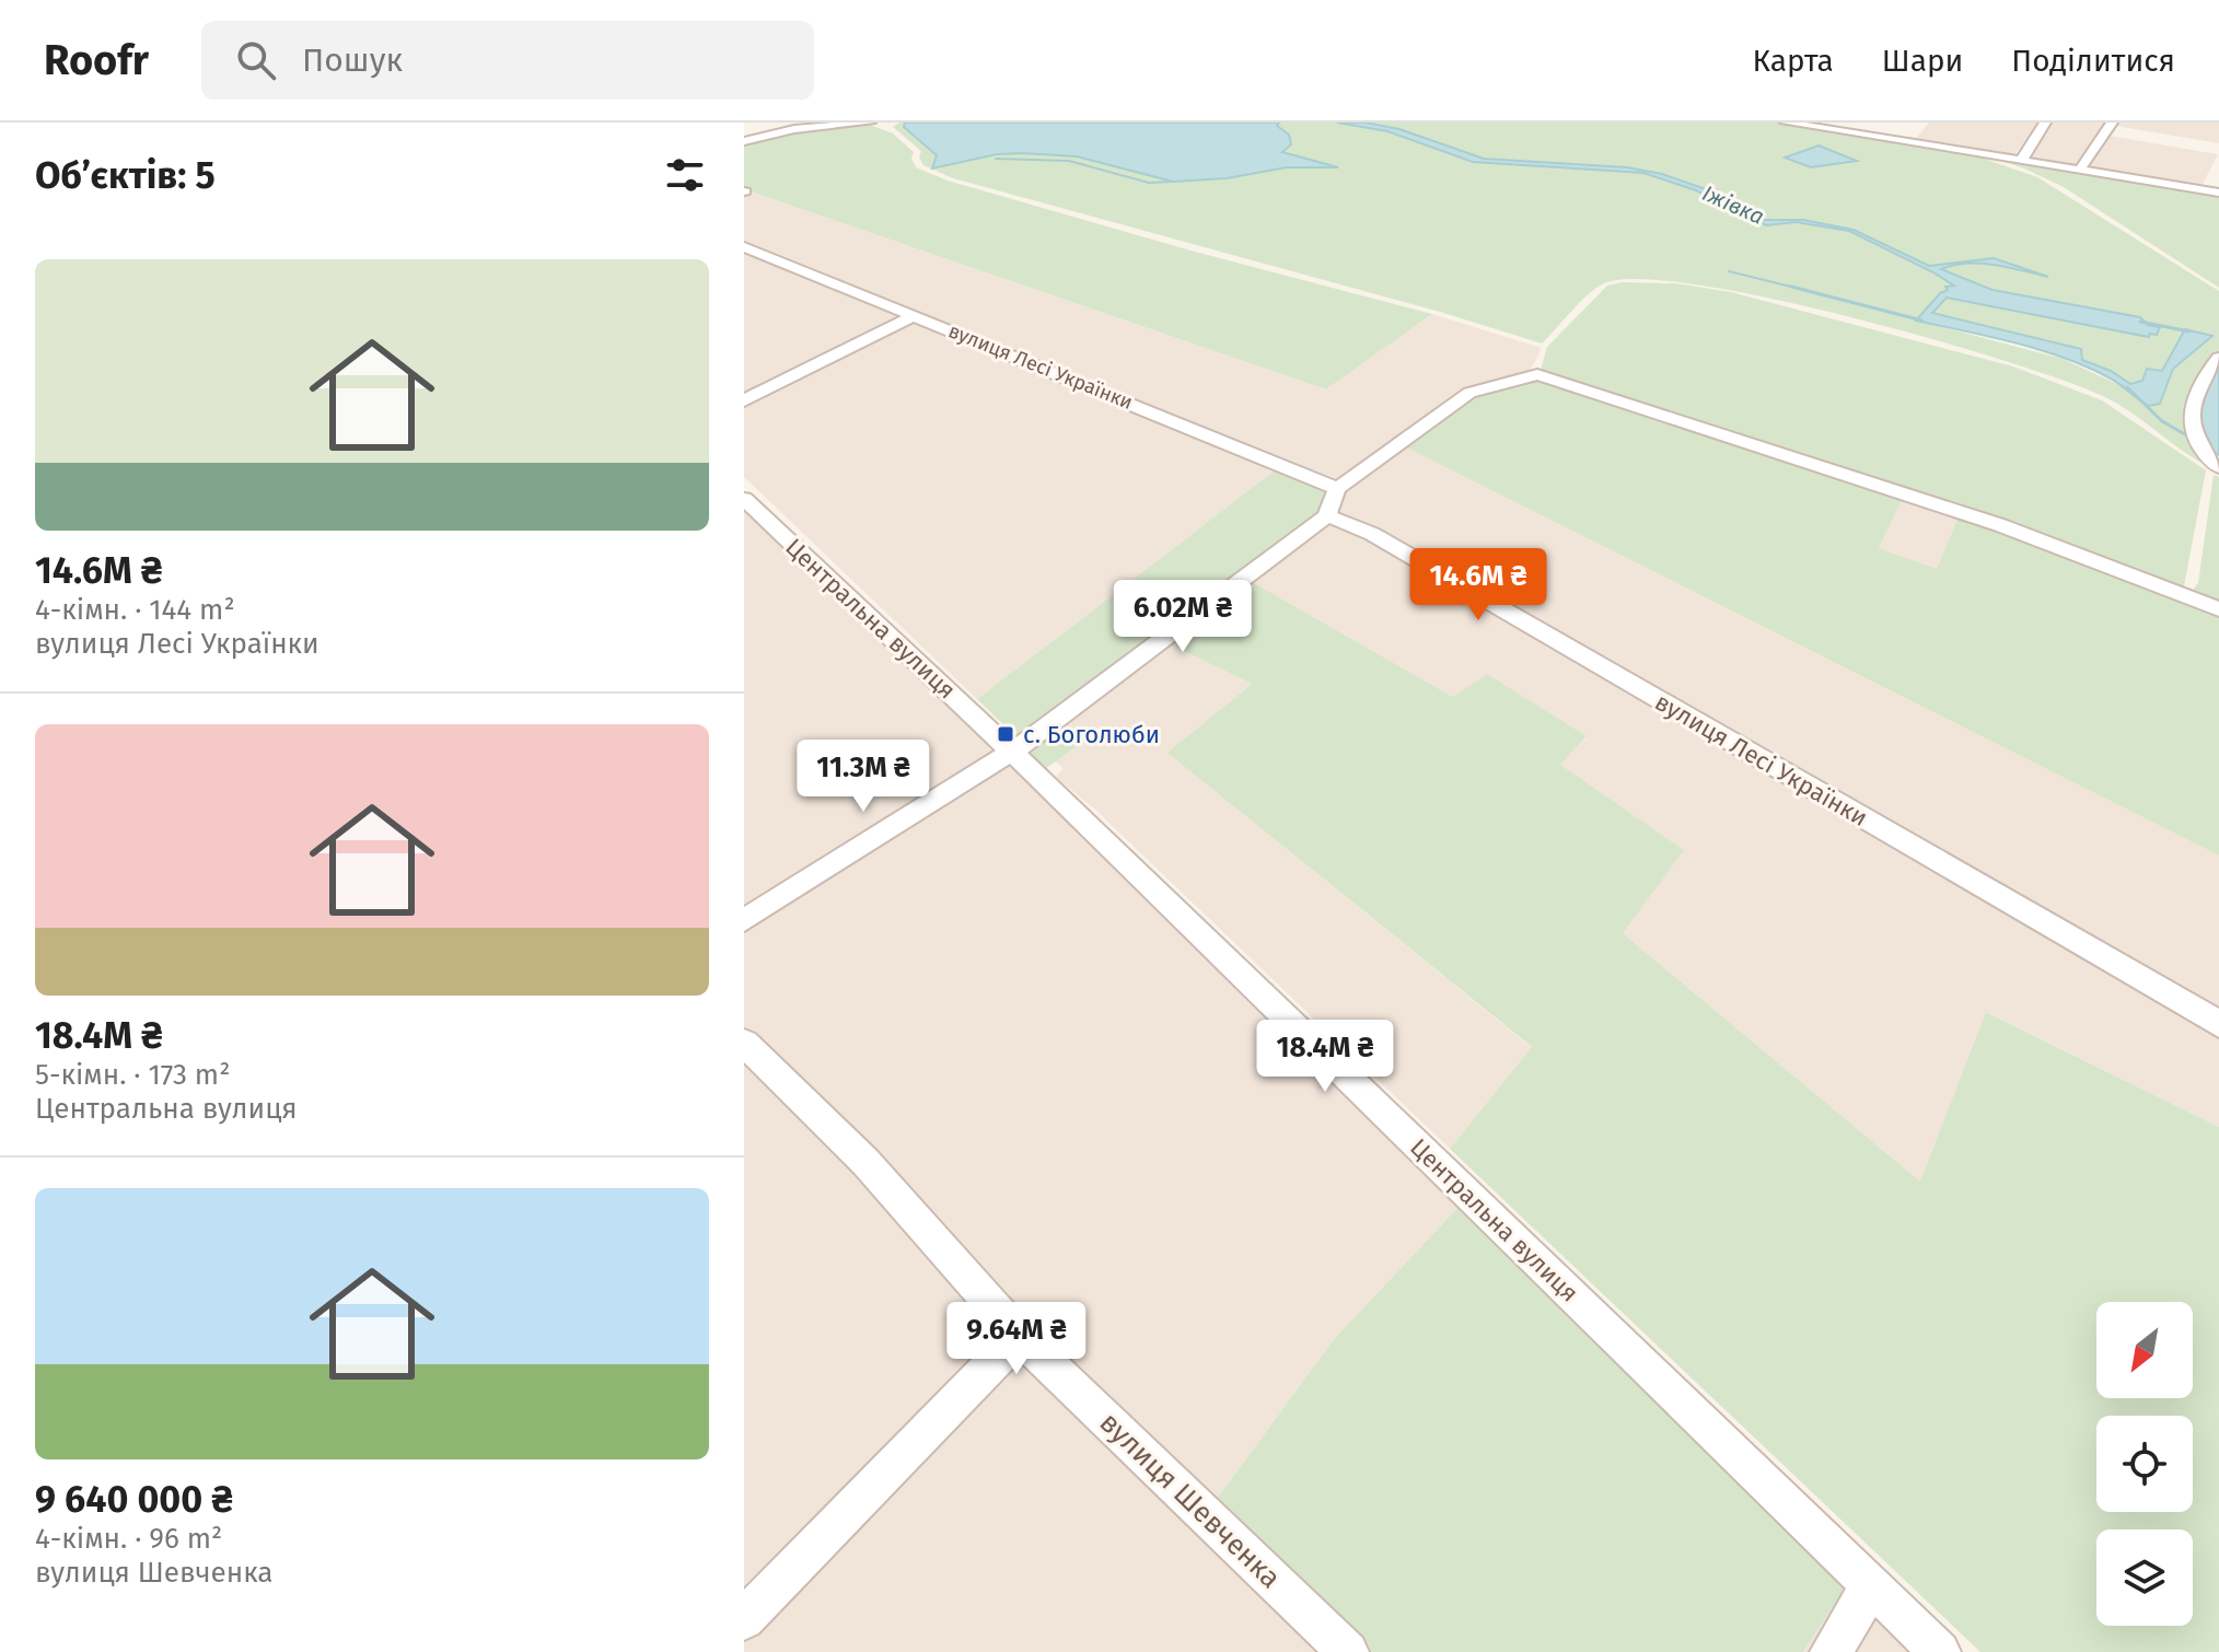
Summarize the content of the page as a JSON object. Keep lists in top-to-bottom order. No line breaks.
{"streets":{"street":["вулиця Лесі Українки","Центральна вулиця","вулиця Шевченка"]},"water":["Іжівка"],"places":{"transit":["с. Боголюби"]},"north":"bottom left","page":{"header":"Roofr","search":"Пошук","nav":["Карта","Шари","Поділитися"],"heading":"Об’єктів: 5","list":[{"name":"14.6M ₴","note":"4-кімн. · 144 m² · вулиця Лесі Українки"},{"name":"18.4M ₴","note":"5-кімн. · 173 m² · Центральна вулиця"},{"name":"9 640 000 ₴","note":"4-кімн. · 96 m² · вулиця Шевченка"}],"price":["14.6M ₴","6.02M ₴","11.3M ₴","18.4M ₴","9.64M ₴"]}}
